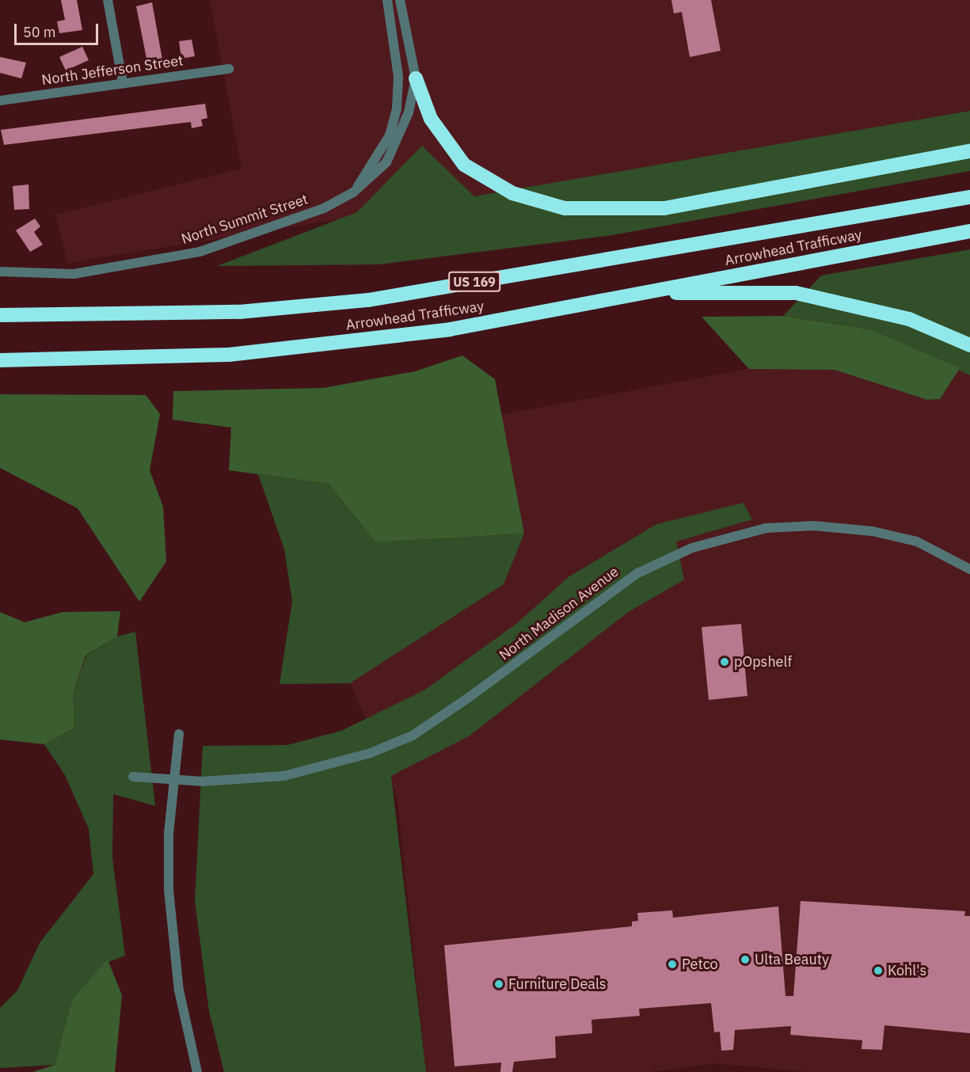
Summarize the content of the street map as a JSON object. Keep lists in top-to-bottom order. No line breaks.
{"streets":{"highway":["Arrowhead Trafficway","US 169"],"street":["North Jefferson Street","North Summit Street","North Madison Avenue"]},"places":["pOpshelf","Ulta Beauty","Petco","Kohl's","Furniture Deals"],"scale_bar":"50 m"}
